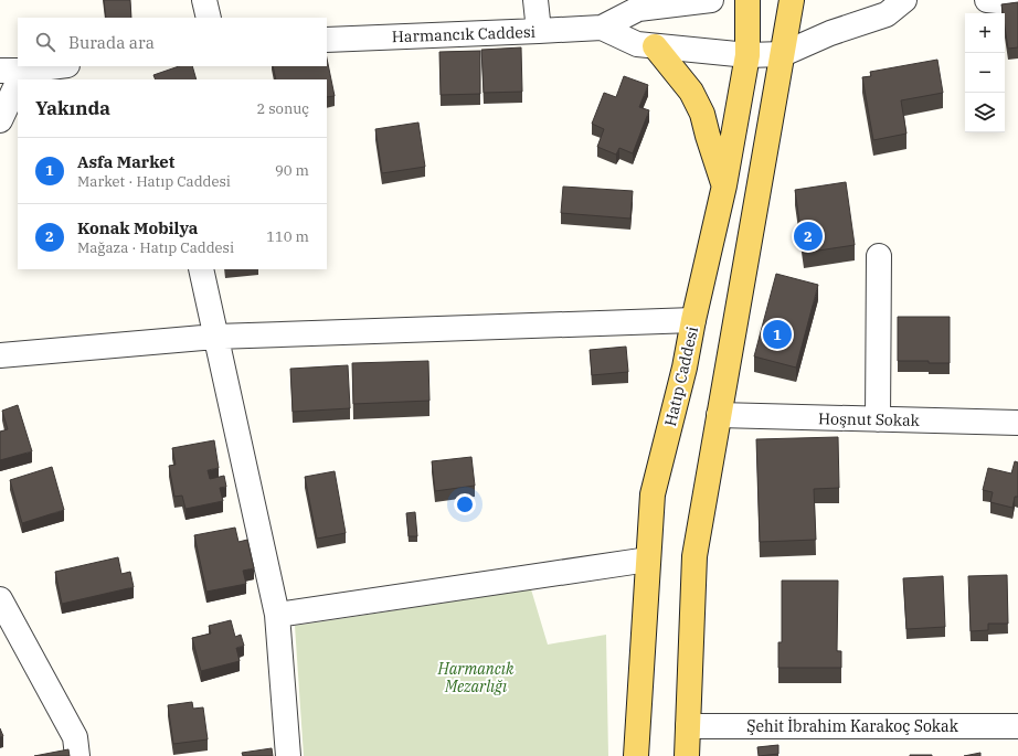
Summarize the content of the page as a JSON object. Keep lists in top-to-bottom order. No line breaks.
{"streets":{"main road":["Hatıp Caddesi"],"street":["Harmancık Caddesi","Hoşnut Sokak","Şehit İbrahim Karakoç Sokak"]},"parks":["Harmancık Mezarlığı"],"page":{"map_buttons":["+","−"],"search":"Burada ara","heading":["Yakında","2 sonuç"],"list":[{"mark":"1","name":"Asfa Market","note":"Market · Hatıp Caddesi","value":"90 m"},{"mark":"2","name":"Konak Mobilya","note":"Mağaza · Hatıp Caddesi","value":"110 m"}],"pins":["2","1"]}}
